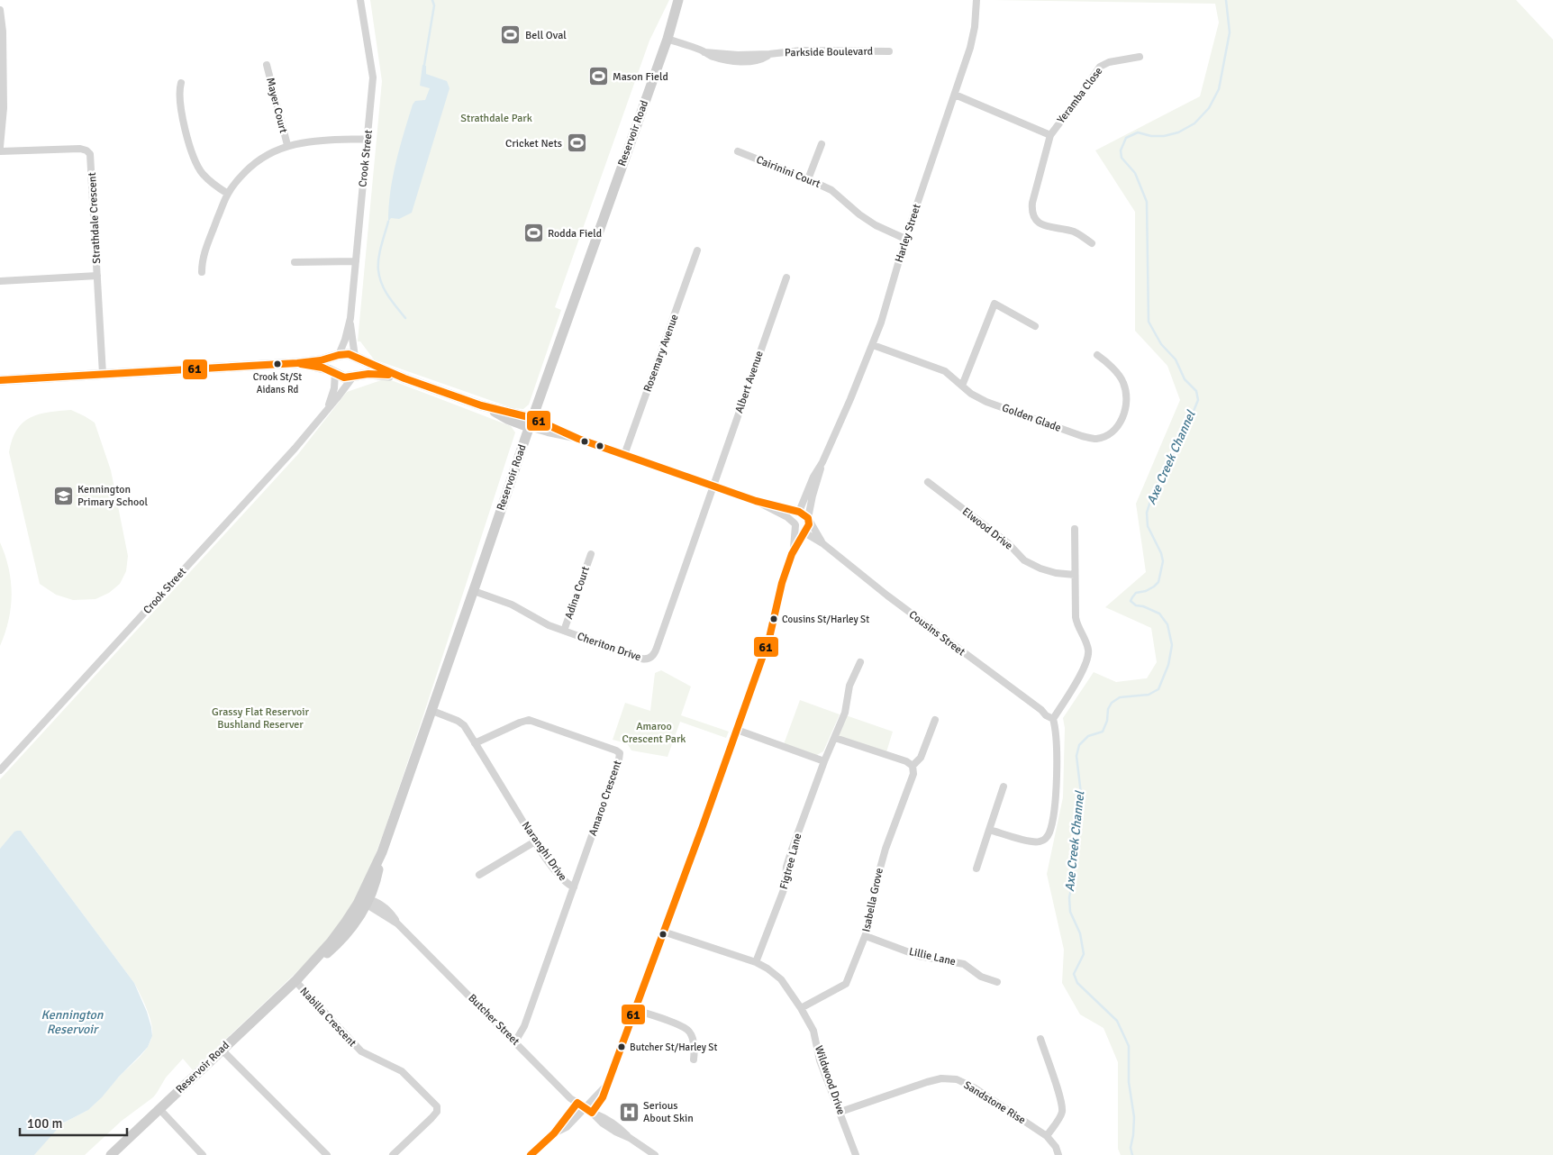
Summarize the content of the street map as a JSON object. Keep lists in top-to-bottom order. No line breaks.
{"streets":{"main road":["Reservoir Road"],"street":["Parkside Boulevard","Yeramba Close","Mayer Court","Crook Street","Cairinini Court","Strathdale Crescent","Harley Street","Rosemary Avenue","Albert Avenue","Golden Glade","Elwood Drive","Adina Court","Cousins Street","Cheriton Drive","Amaroo Crescent","Naranghi Drive","Figtree Lane","Isabella Grove","Lillie Lane","Nabilla Crescent","Butcher Street","Wildwood Drive","Sandstone Rise"]},"crossings":[["Parkside Boulevard","Reservoir Road"],["Yeramba Close","Harley Street"],["Reservoir Road","Cheriton Drive"],["Reservoir Road","Naranghi Drive"],["Reservoir Road","Nabilla Crescent"],["Reservoir Road","Butcher Street"],["Cairinini Court","Harley Street"],["Harley Street","Golden Glade"],["Harley Street","Cousins Street"],["Albert Avenue","Cheriton Drive"],["Adina Court","Cheriton Drive"],["Amaroo Crescent","Naranghi Drive"],["Naranghi Drive","Butcher Street"],["Figtree Lane","Wildwood Drive"],["Isabella Grove","Lillie Lane"],["Isabella Grove","Wildwood Drive"],["Wildwood Drive","Sandstone Rise"]],"water":["Axe Creek Channel","Kennington Reservoir"],"parks":["Strathdale Park","Grassy Flat Reservoir Bushland Reserver","Amaroo Crescent Park"],"places":{"sports":["Bell Oval","Mason Field","Cricket Nets","Rodda Field"],"other":["Crook St/St Aidans Rd","Cousins St/Harley St","Butcher St/Harley St"],"school or university":["Kennington Primary School"],"hospital":["Serious About Skin"]},"lines":["transit line 61"],"scale_bar":"100 m"}
